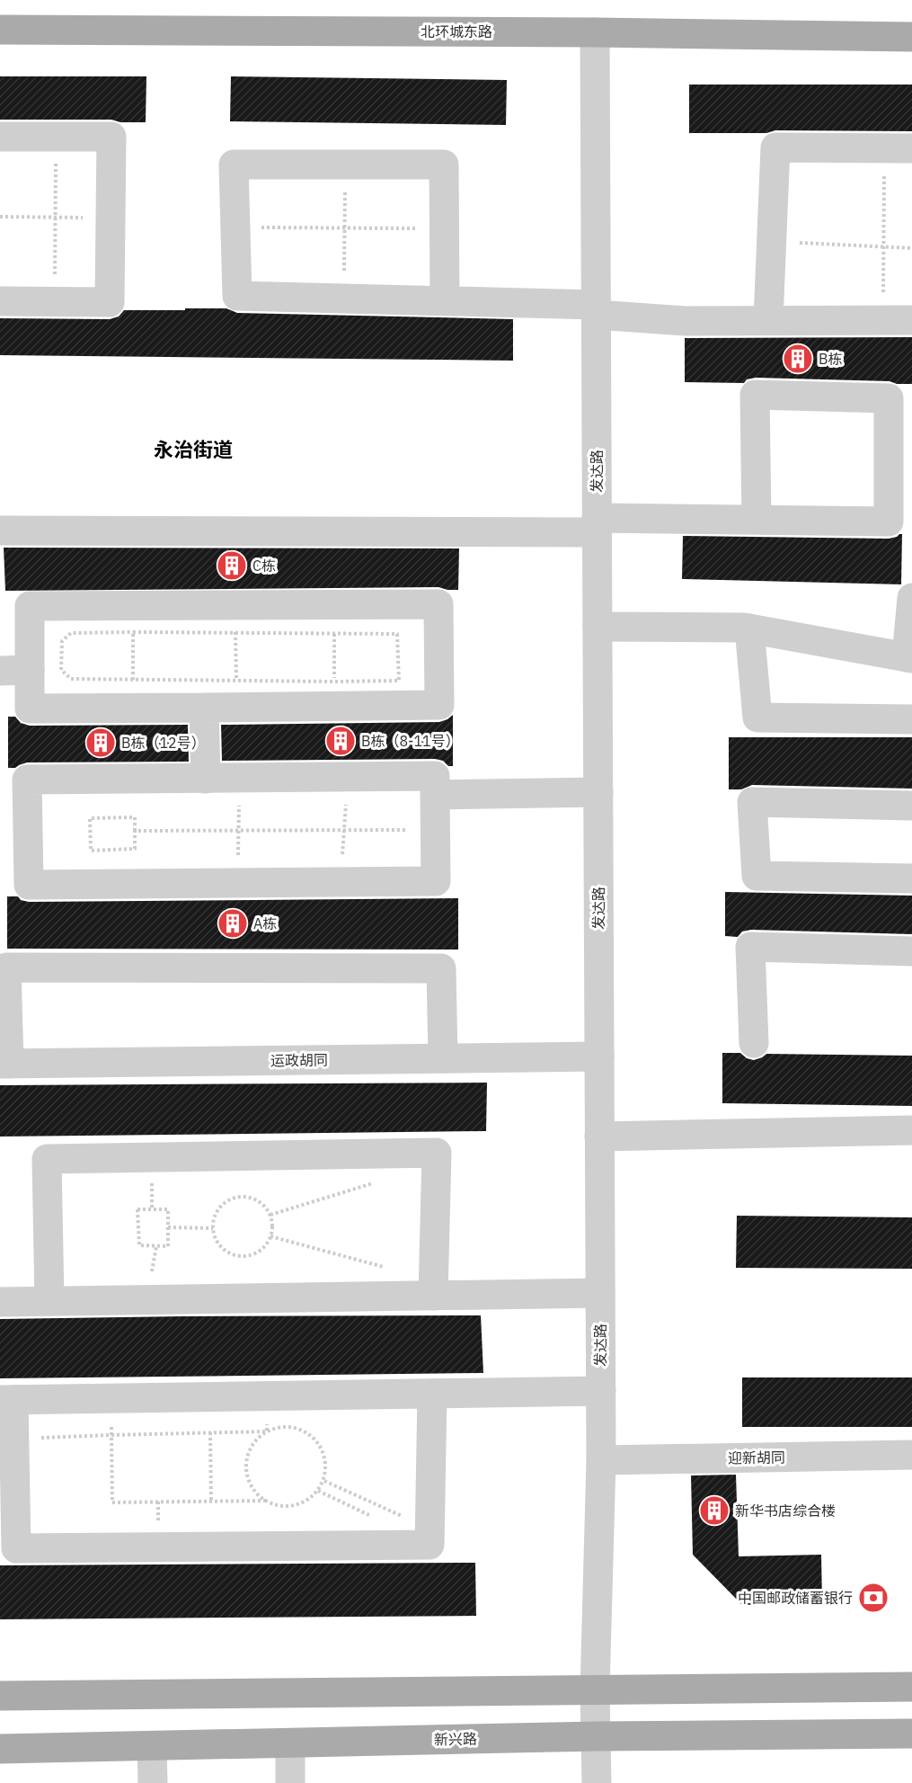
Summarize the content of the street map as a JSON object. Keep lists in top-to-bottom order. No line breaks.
{"streets":{"main road":["北环城东路","新兴路"],"street":["发达路","运政胡同","迎新胡同"]},"crossings":[["北环城东路","发达路"],["发达路","运政胡同"],["发达路","迎新胡同"],["发达路","新兴路"]],"districts":["永治街道"],"places":{"building":["B栋","C栋","B栋（8-11号）","B栋（12号）","A栋","新华书店综合楼"],"bank":["中国邮政储蓄银行"]}}
